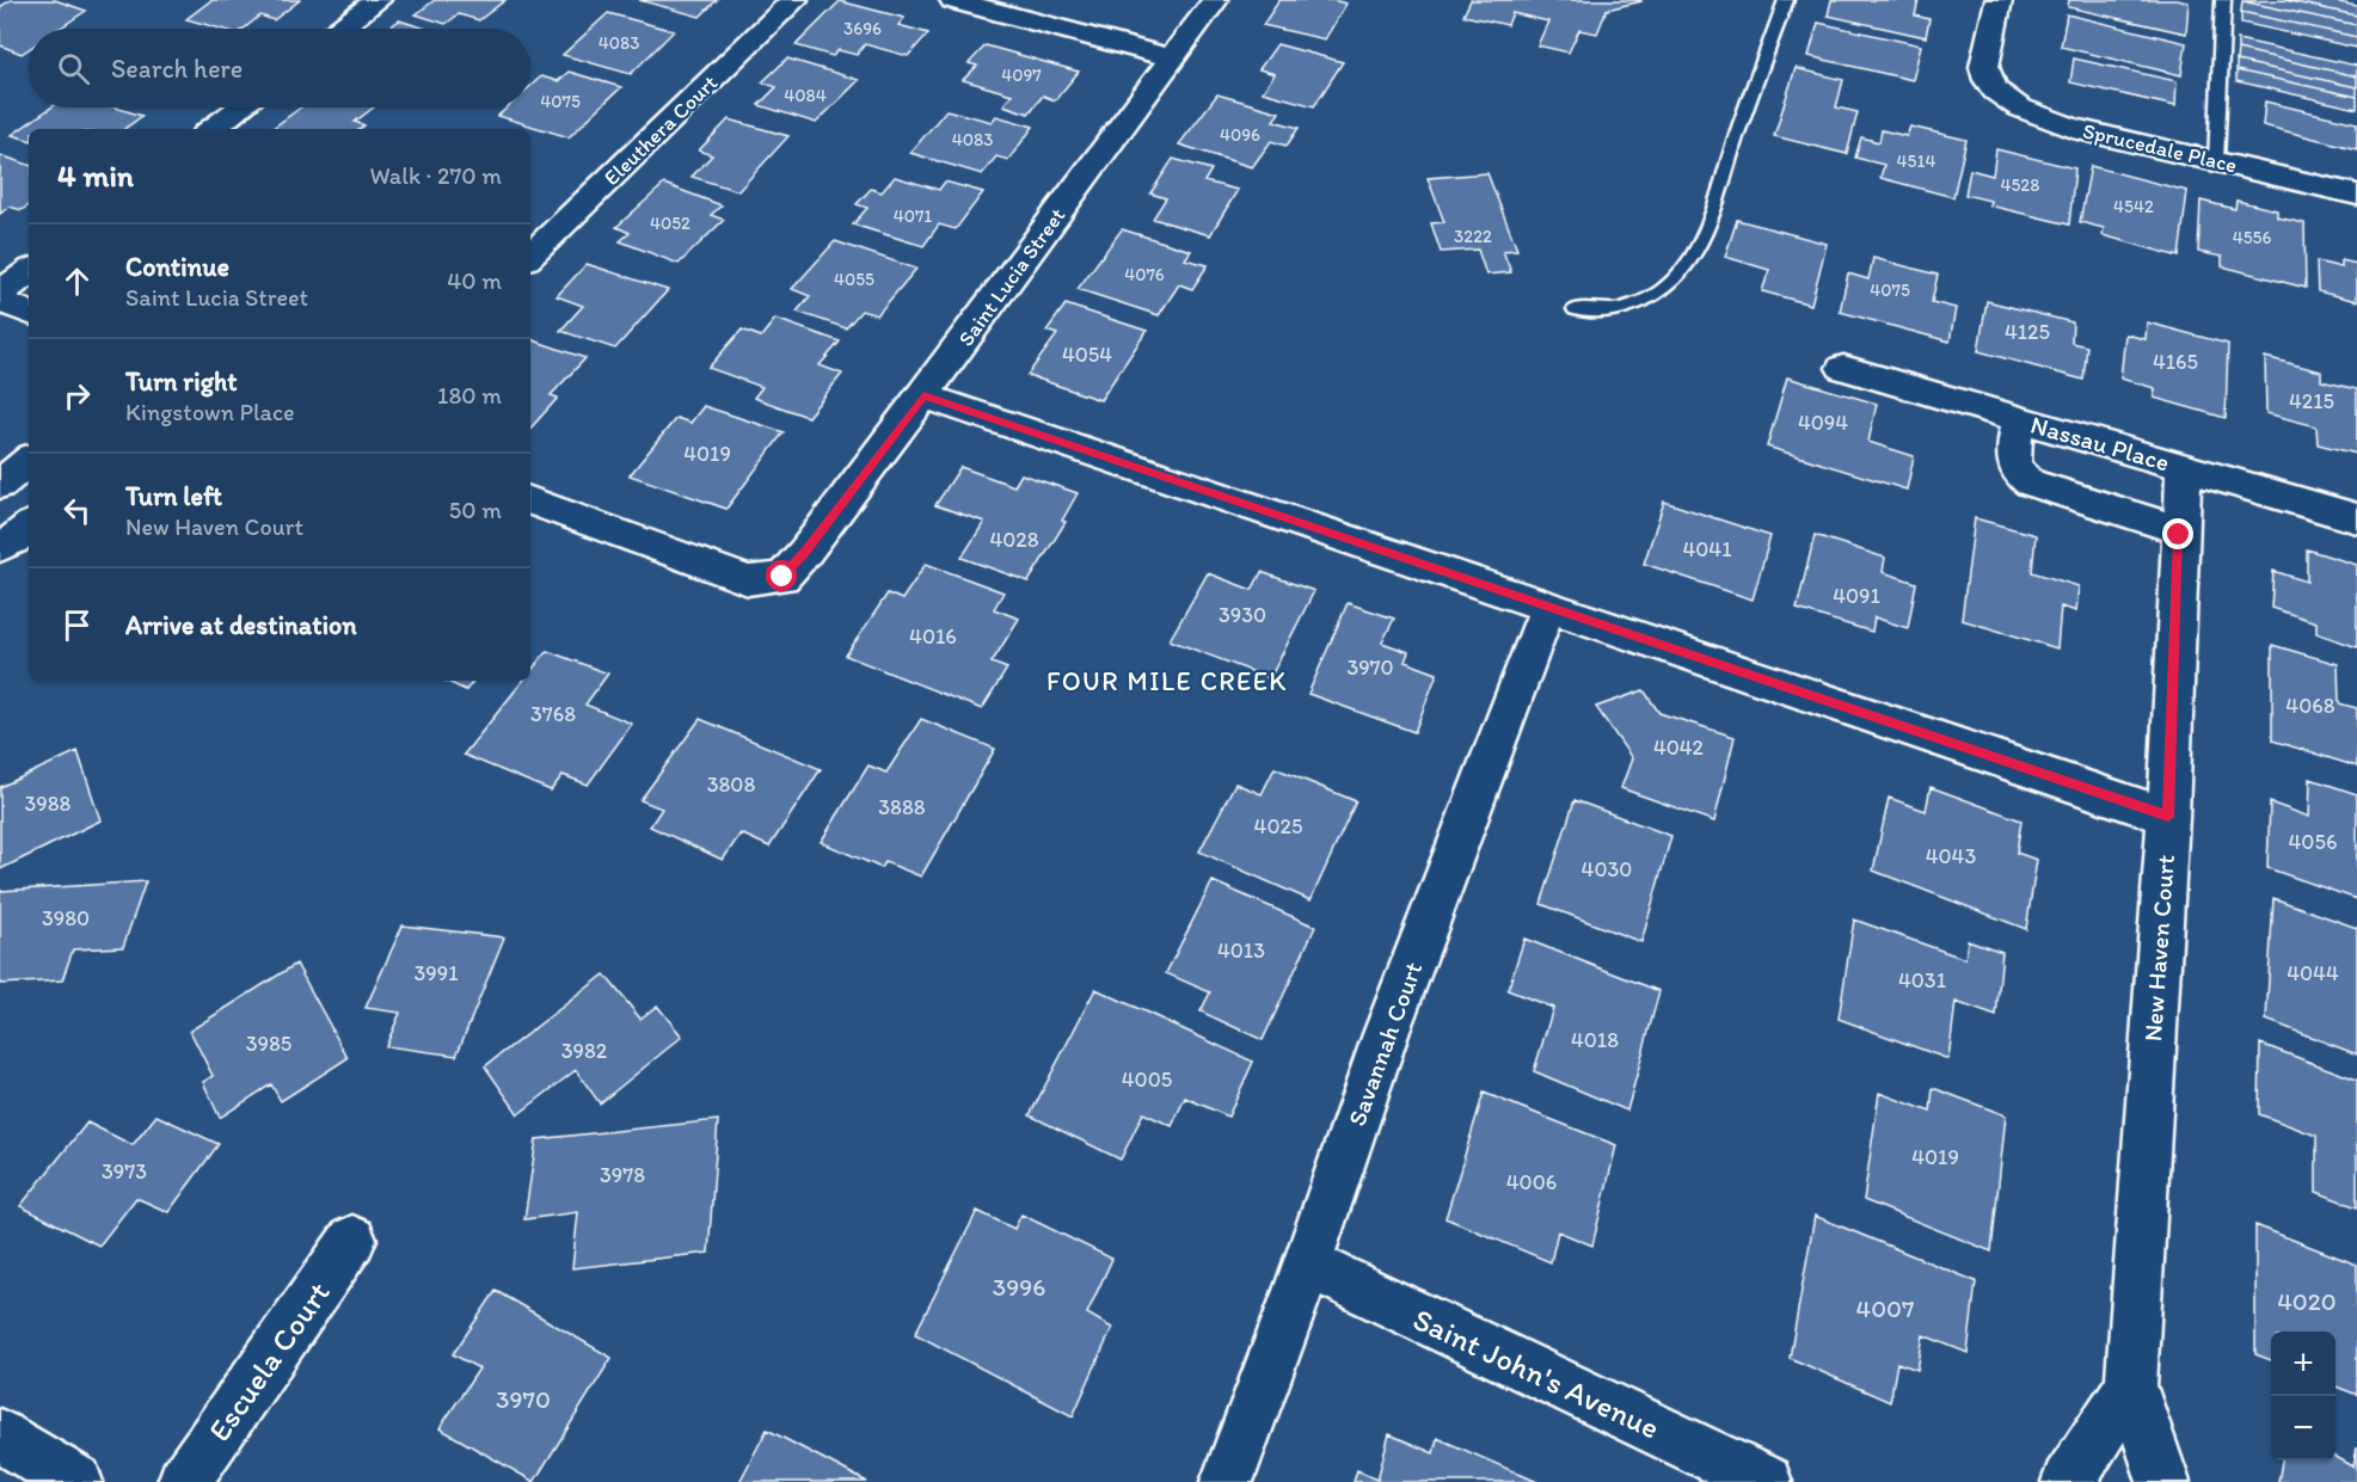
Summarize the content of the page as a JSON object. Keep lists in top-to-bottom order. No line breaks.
{"streets":{"street":["Eleuthera Court","Sprucedale Place","Saint Lucia Street","Nassau Place","New Haven Court","Savannah Court","Escuela Court","Saint John's Avenue"]},"crossings":[["Nassau Place","New Haven Court"],["Savannah Court","Saint John's Avenue"]],"districts":["FOUR MILE CREEK"],"house_numbers":["3696","4083","4097","4084","4075","4096","4083","4514","4528","4542","4071","4052","3222","4556","4076","4055","4075","4125","4054","4165","4215","4094","4019","4028","4041","4091","3930","4016","3970","4068","3768","4042","3808","3988","3888","4025","4056","4043","4030","3980","4013","3991","4044","4031","4018","3985","3982","4005","4019","3973","3978","4006","3996","4020","4007","3970"],"page":{"search":"Search here","heading":["4 min","Walk · 270 m"],"list":[["Continue","Saint Lucia Street","40 m"],["Turn right","Kingstown Place","180 m"],["Turn left","New Haven Court","50 m"],"Arrive at destination"],"map_buttons":["+","−"]}}
